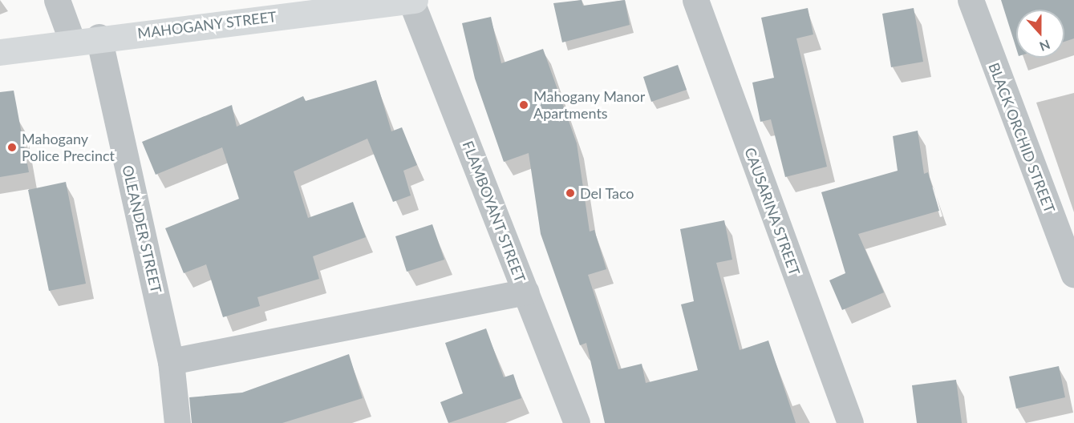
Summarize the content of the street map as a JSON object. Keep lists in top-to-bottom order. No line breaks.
{"streets":{"street":["MAHOGANY STREET","BLACK ORCHID STREET","FLAMBOYANT STREET","CAUSARINA STREET","OLEANDER STREET"]},"crossings":[["MAHOGANY STREET","FLAMBOYANT STREET"],["MAHOGANY STREET","OLEANDER STREET"]],"places":["Mahogany Manor Apartments","Mahogany Police Precinct","Del Taco"],"north":"bottom"}
